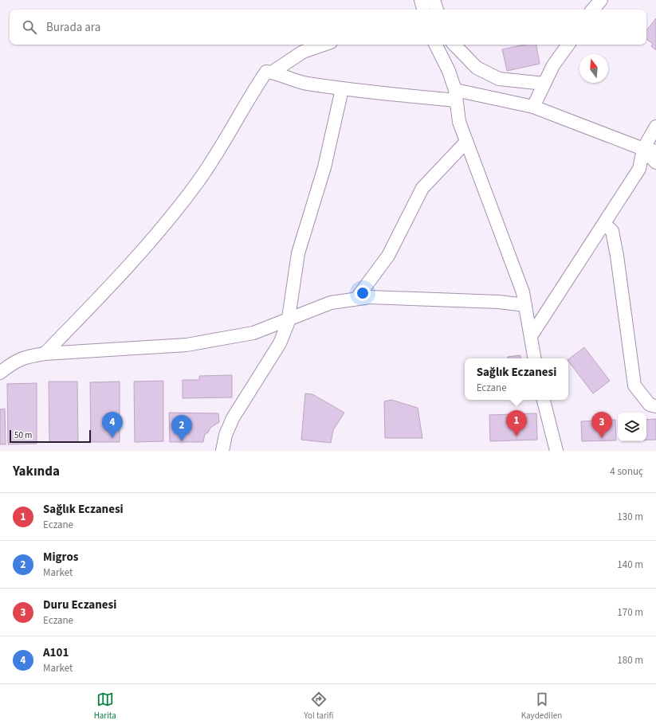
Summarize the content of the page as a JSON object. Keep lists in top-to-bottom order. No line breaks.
{"scale_bar":"50 m","north":"top","page":{"search":"Burada ara","popup":["Sağlık Eczanesi","Eczane"],"pins":["1","3","4","2"],"scale":"50 m","heading":["Yakında","4 sonuç"],"list":[{"mark":"1","name":"Sağlık Eczanesi","note":"Eczane","value":"130 m"},{"mark":"2","name":"Migros","note":"Market","value":"140 m"},{"mark":"3","name":"Duru Eczanesi","note":"Eczane","value":"170 m"},{"mark":"4","name":"A101","note":"Market","value":"180 m"}],"nav":["Harita","Yol tarifi","Kaydedilen"]}}
